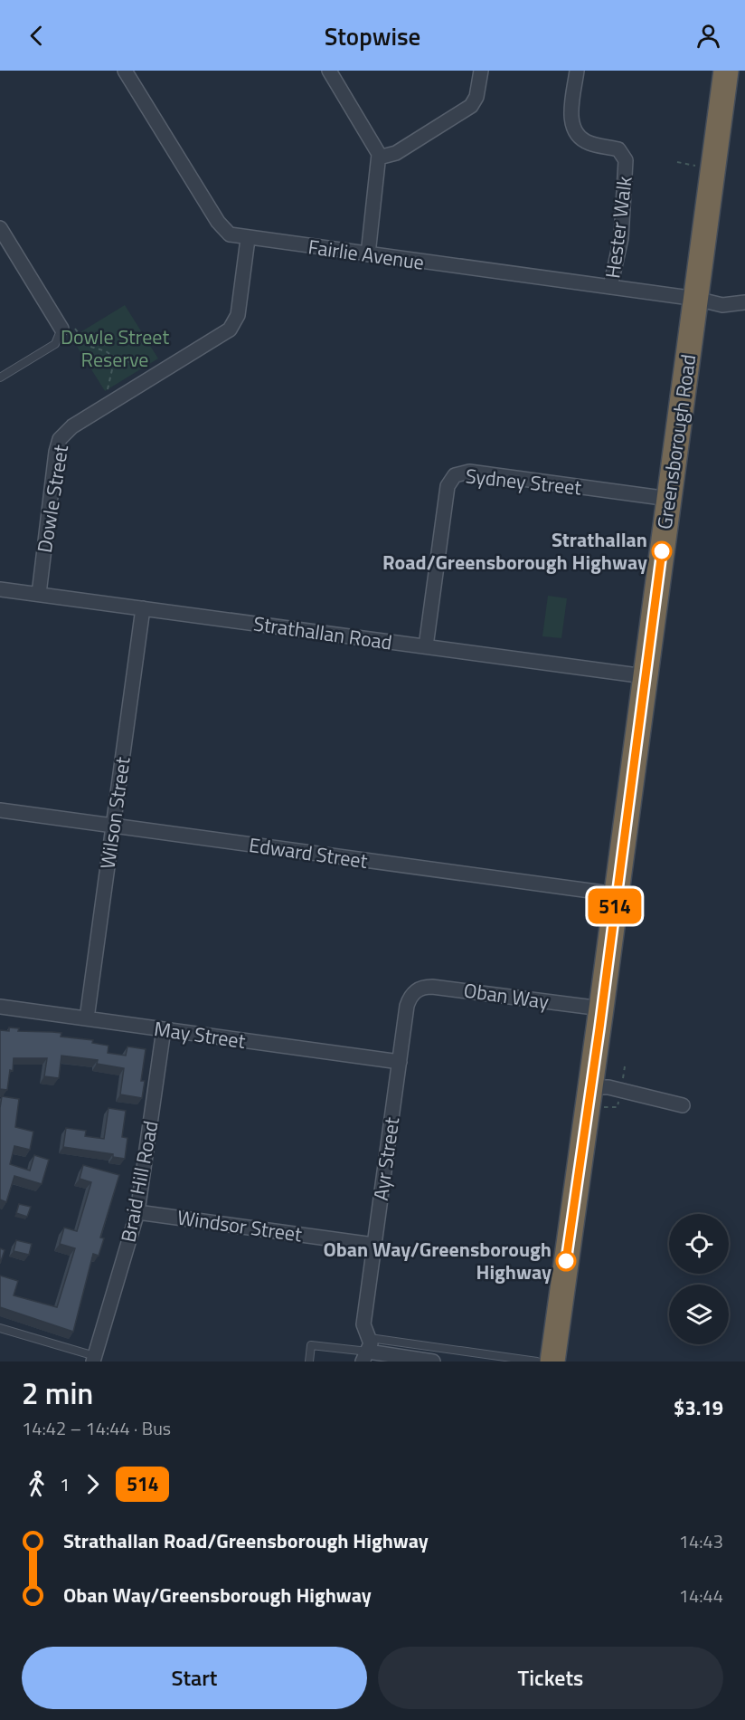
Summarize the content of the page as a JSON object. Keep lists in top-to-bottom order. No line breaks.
{"streets":{"highway":["Greensborough Road"],"street":["Hester Walk","Fairlie Avenue","Sydney Street","Dowle Street","Strathallan Road","Wilson Street","Edward Street","Oban Way","May Street","Ayr Street","Braid Hill Road","Windsor Street"]},"crossings":[["Hester Walk","Fairlie Avenue"],["Fairlie Avenue","Greensborough Road"],["Fairlie Avenue","Dowle Street"],["Greensborough Road","Sydney Street"],["Greensborough Road","Strathallan Road"],["Greensborough Road","Edward Street"],["Greensborough Road","Oban Way"],["Sydney Street","Strathallan Road"],["Dowle Street","Strathallan Road"],["Strathallan Road","Wilson Street"],["Wilson Street","Edward Street"],["Wilson Street","May Street"],["Oban Way","Ayr Street"],["May Street","Ayr Street"],["May Street","Braid Hill Road"],["Ayr Street","Windsor Street"],["Braid Hill Road","Windsor Street"]],"parks":["Dowle Street Reserve"],"places":["Strathallan Road/Greensborough Highway","Oban Way/Greensborough Highway"],"lines":["bus line 514"],"page":{"header":"Stopwise","on_map":"514","heading":["2 min","14:42 – 14:44 · Bus","$3.19"],"legs":["1","514"],"list":[{"name":"Strathallan Road/Greensborough Highway","value":"14:43"},{"name":"Oban Way/Greensborough Highway","value":"14:44"}],"buttons":["Start","Tickets"]}}
